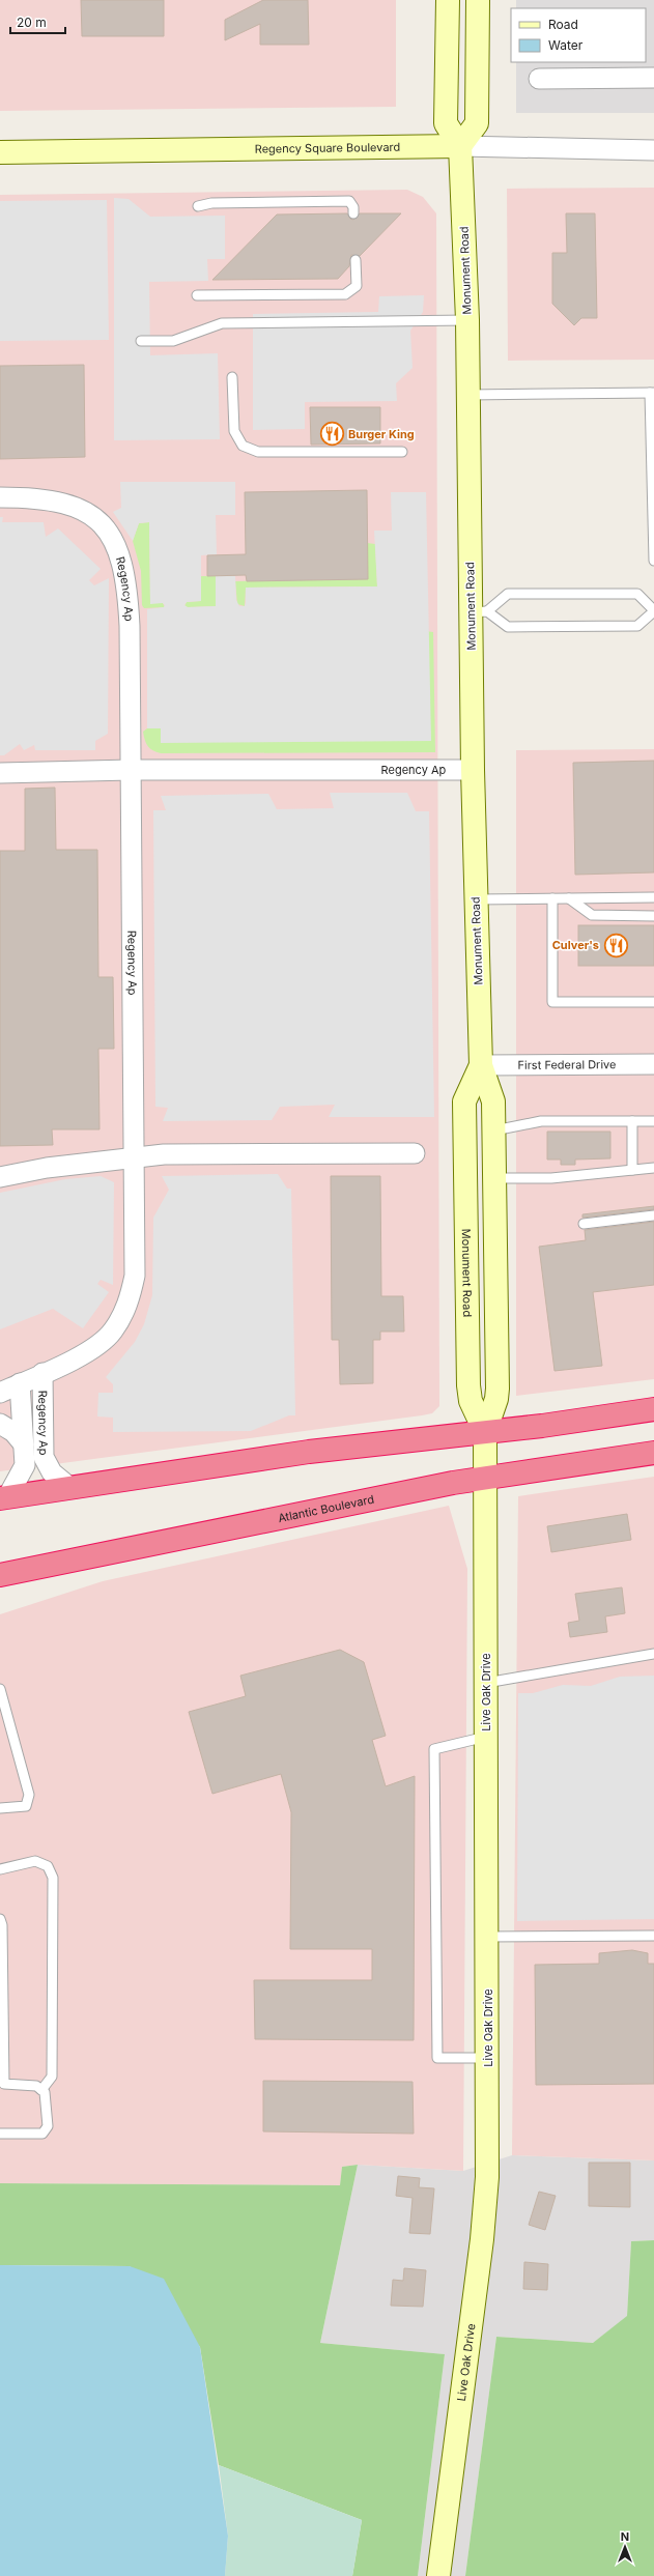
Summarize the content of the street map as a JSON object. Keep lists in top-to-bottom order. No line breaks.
{"streets":{"highway":["Atlantic Boulevard"],"main road":["Regency Square Boulevard","Monument Road","Live Oak Drive"],"street":["Regency Ap","First Federal Drive"]},"crossings":[["Regency Square Boulevard","Monument Road"],["Monument Road","Regency Ap"],["Monument Road","First Federal Drive"],["Monument Road","Atlantic Boulevard"],["Monument Road","Live Oak Drive"],["Atlantic Boulevard","Live Oak Drive"]],"places":{"restaurant":["Burger King","Culver's"]},"legend":["Road","Water"],"scale_bar":"20 m","north":"top"}
